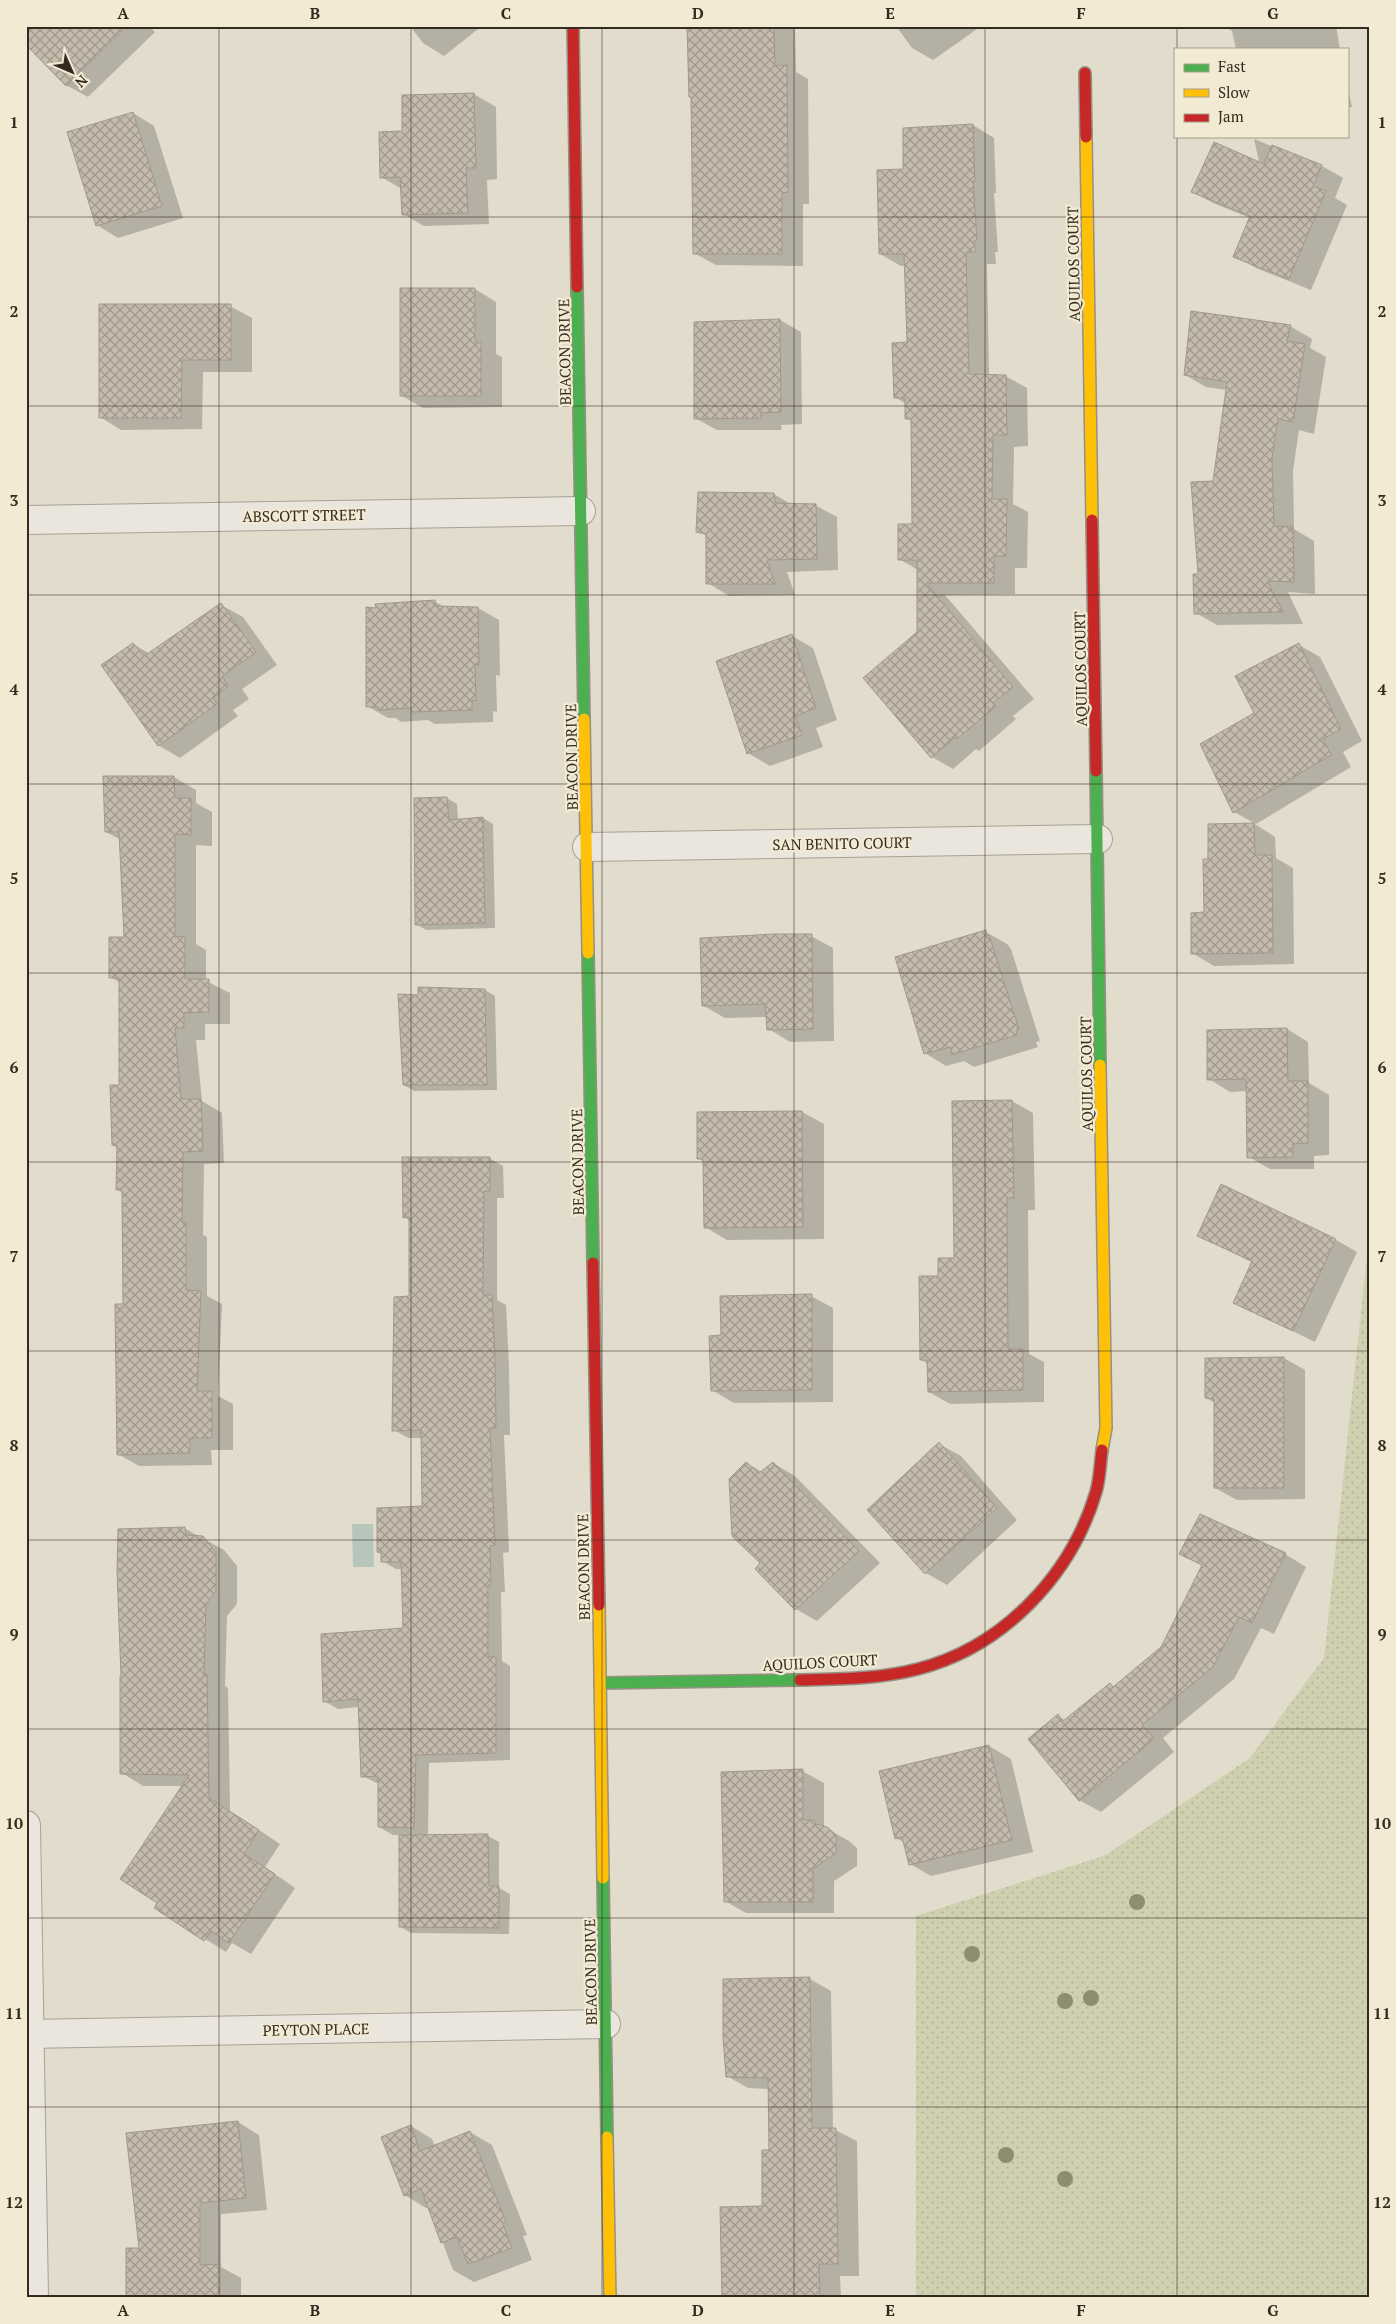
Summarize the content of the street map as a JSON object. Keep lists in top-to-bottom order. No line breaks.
{"streets":{"street":["AQUILOS COURT","BEACON DRIVE","ABSCOTT STREET","SAN BENITO COURT","PEYTON PLACE"]},"crossings":[["AQUILOS COURT","BEACON DRIVE"],["AQUILOS COURT","SAN BENITO COURT"],["BEACON DRIVE","ABSCOTT STREET"],["BEACON DRIVE","SAN BENITO COURT"],["BEACON DRIVE","PEYTON PLACE"]],"legend":["Fast","Slow","Jam"],"north":"bottom right","grid":{"columns":["A","B","C","D","E","F","G"],"rows":["1","2","3","4","5","6","7","8","9","10","11","12"]}}
